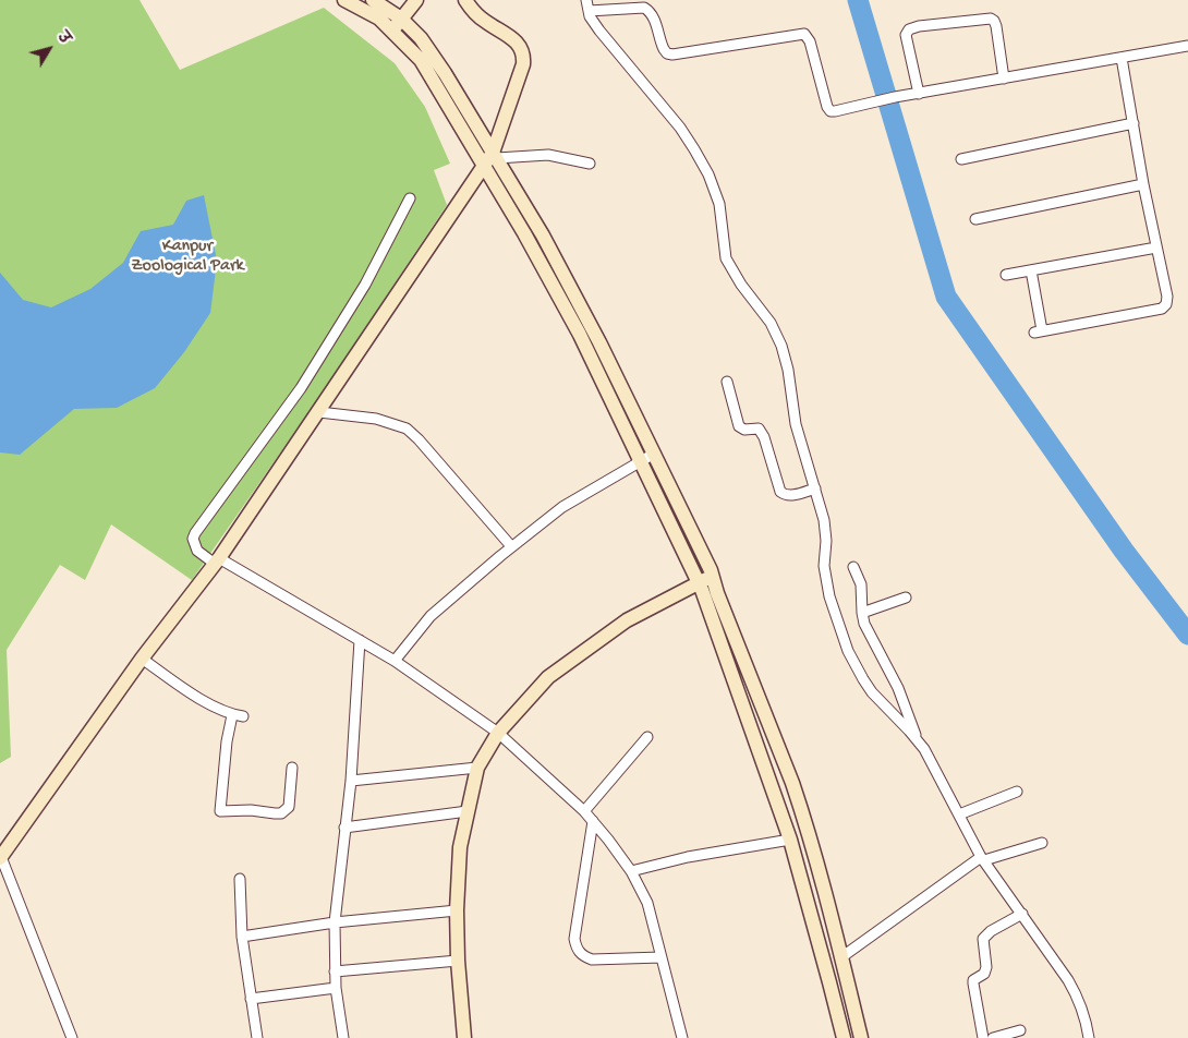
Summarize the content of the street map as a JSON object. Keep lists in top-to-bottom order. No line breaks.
{"parks":["Kanpur Zoological Park"],"north":"top right"}
